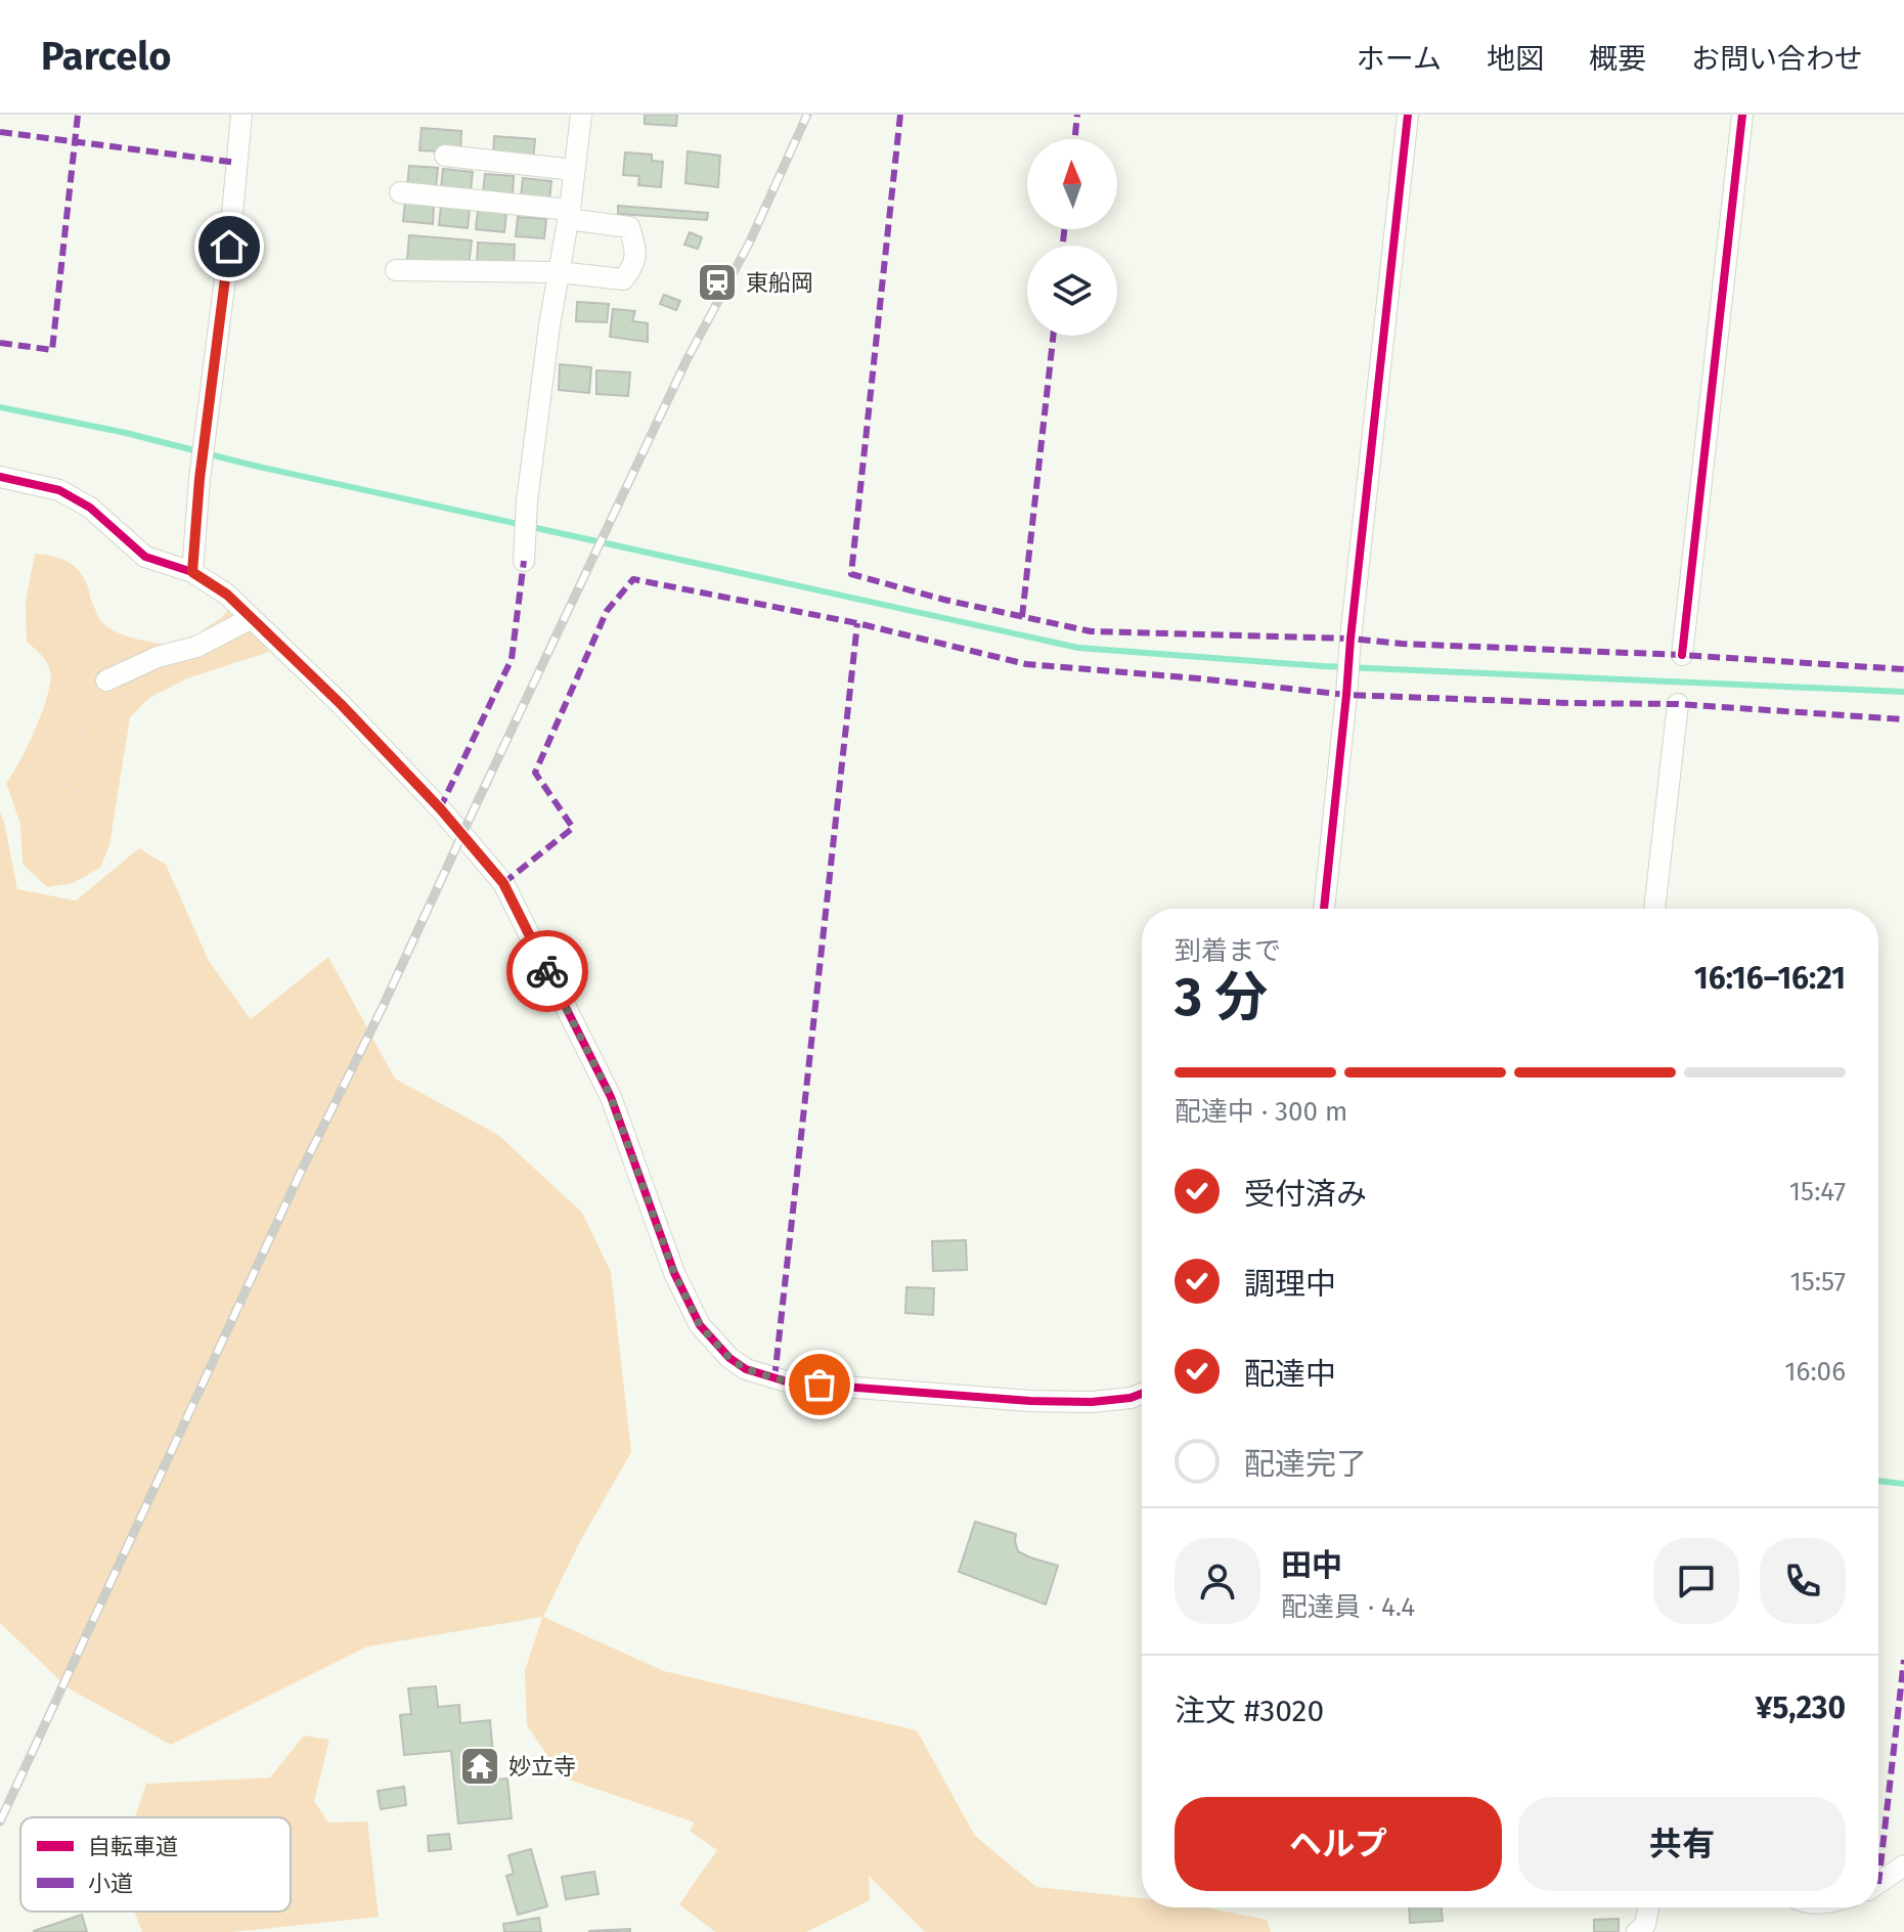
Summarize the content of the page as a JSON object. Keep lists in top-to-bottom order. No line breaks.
{"places":{"station":["東船岡"],"temple":["妙立寺"]},"legend":["自転車道","小道"],"north":"top","page":{"header":"Parcelo","nav":["ホーム","地図","概要","お問い合わせ"],"heading":["3 分","到着まで","16:16–16:21"],"panel":["田中","配達員 · 4.4","注文 #3020","¥5,230"],"bar":"配達中 · 300 m","list":[["受付済み","15:47"],["調理中","15:57"],["配達中","16:06"],"配達完了"],"buttons":["ヘルプ","共有"]}}
